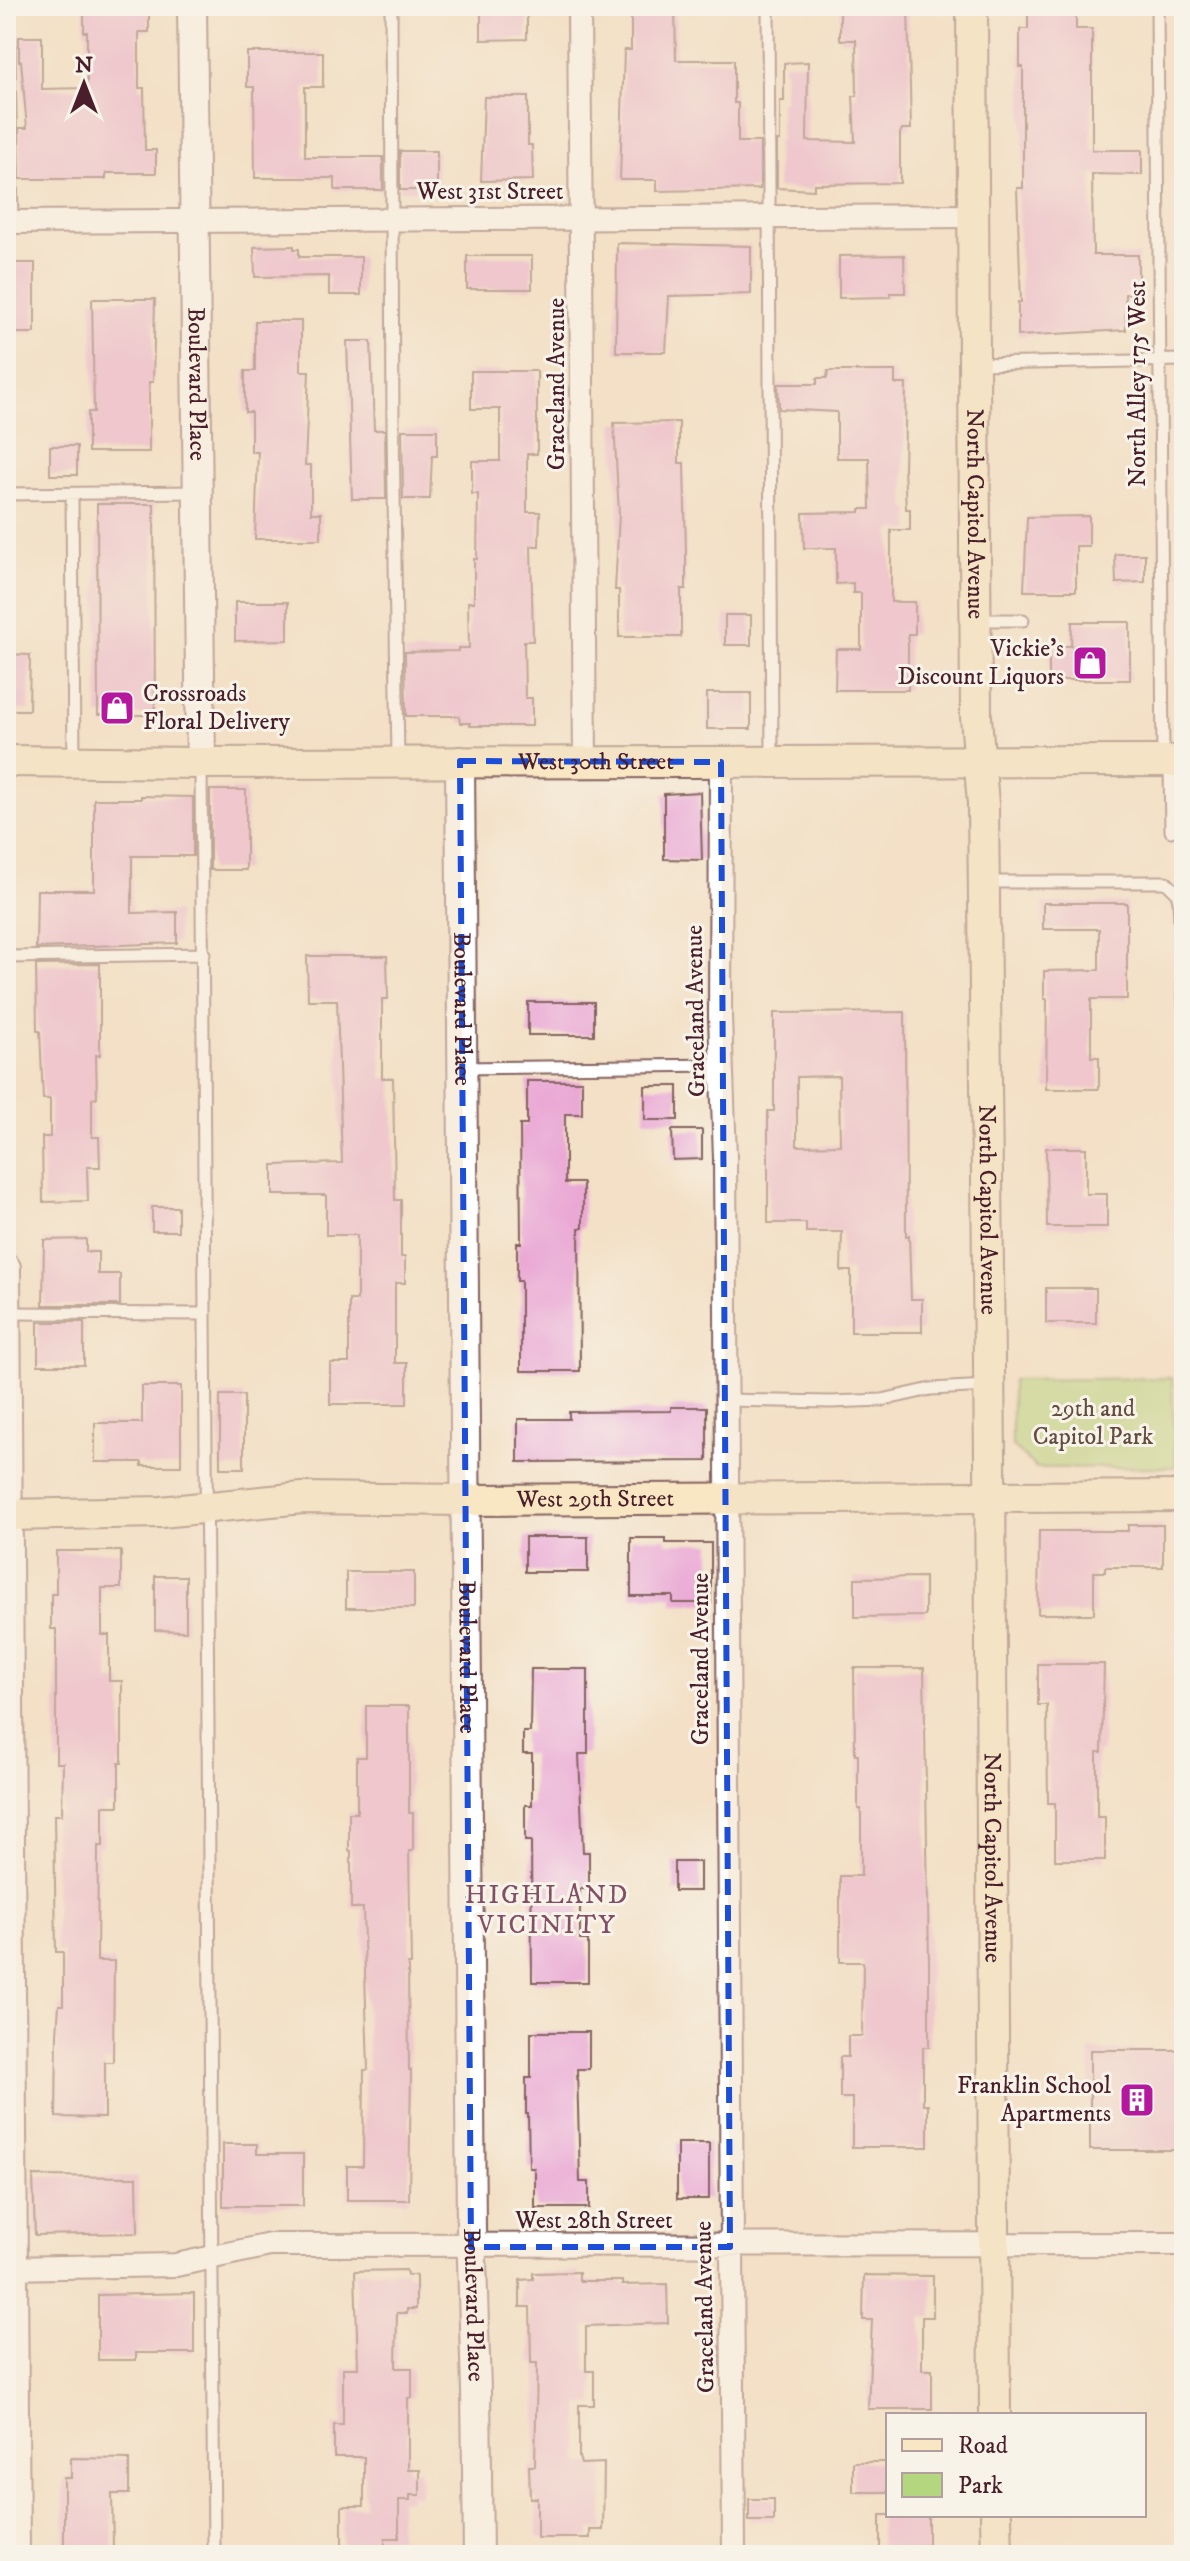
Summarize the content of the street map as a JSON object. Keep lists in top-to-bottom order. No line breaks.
{"streets":{"main road":["North Capitol Avenue","West 30th Street","West 29th Street"],"street":["West 31st Street","Graceland Avenue","Boulevard Place","West 28th Street"],"lane":["North Alley 175 West"]},"crossings":[["West 31st Street","Graceland Avenue"],["West 31st Street","Boulevard Place"],["West 31st Street","North Capitol Avenue"],["Graceland Avenue","West 30th Street"],["Graceland Avenue","West 29th Street"],["Graceland Avenue","West 28th Street"],["North Alley 175 West","West 30th Street"],["Boulevard Place","West 30th Street"],["Boulevard Place","West 29th Street"],["Boulevard Place","West 28th Street"],["North Capitol Avenue","West 30th Street"],["North Capitol Avenue","West 29th Street"],["North Capitol Avenue","West 28th Street"]],"districts":["HIGHLAND VICINITY"],"parks":["29th and Capitol Park"],"places":{"shop":["Vickie's Discount Liquors","Crossroads Floral Delivery"],"building":["Franklin School Apartments"]},"legend":["Road","Park"],"north":"top"}
